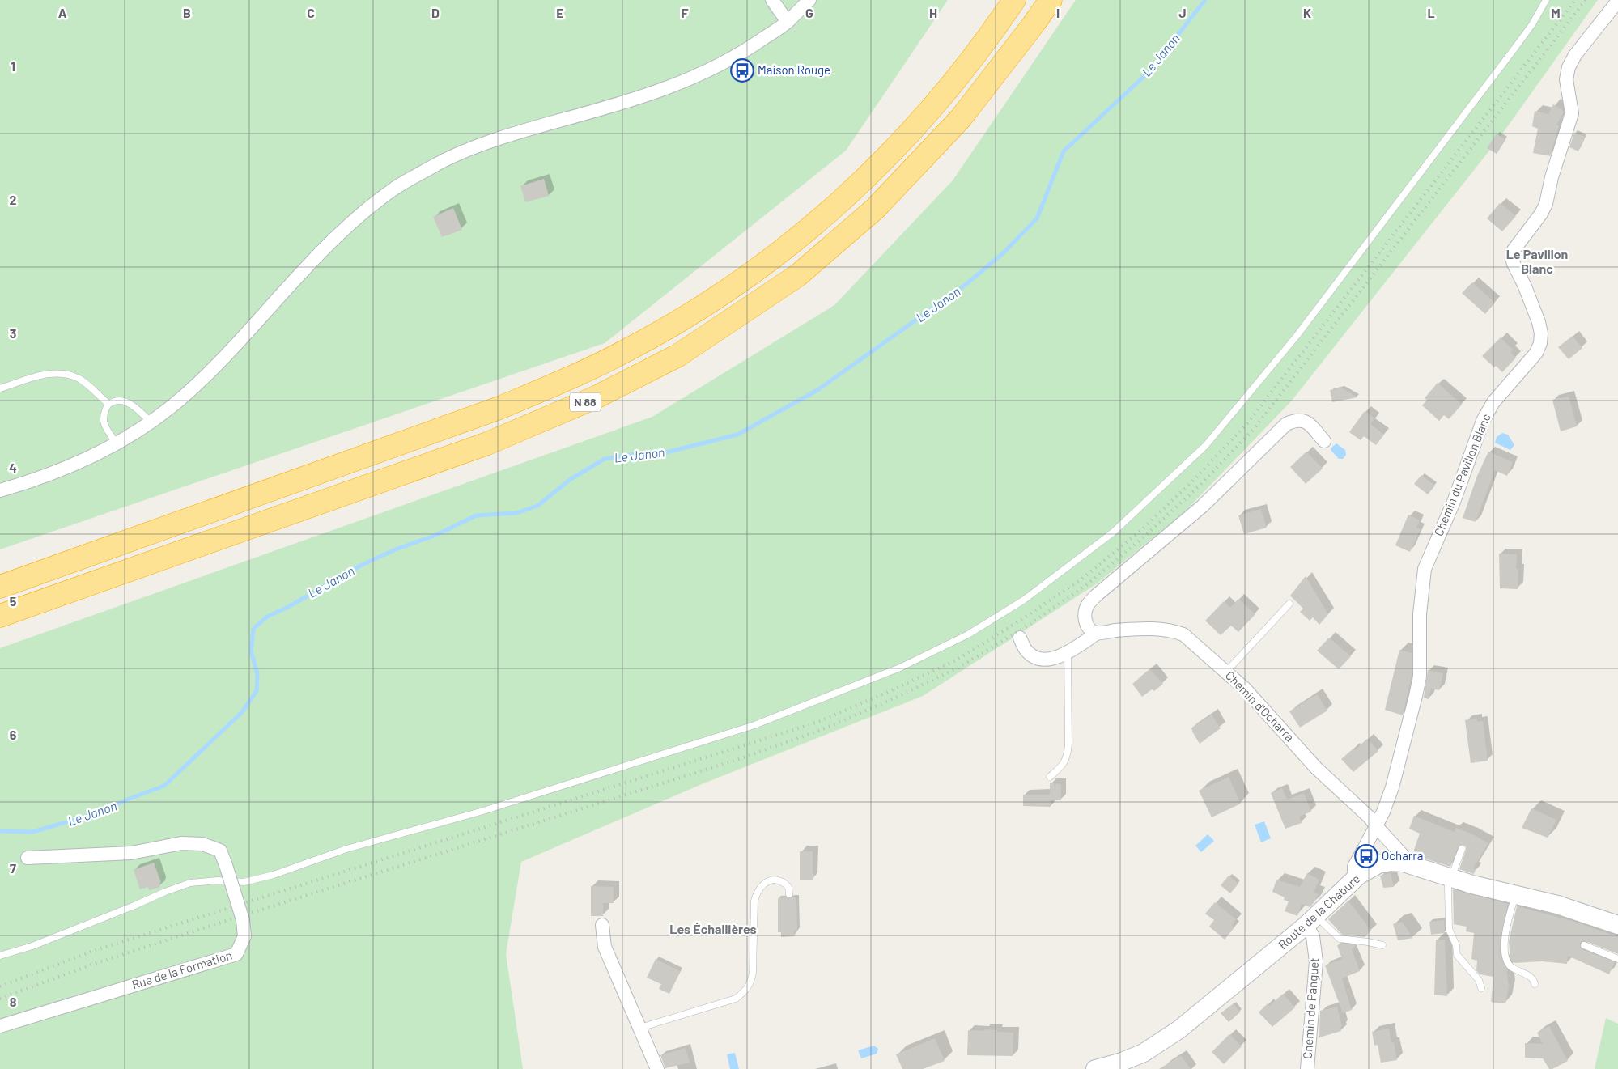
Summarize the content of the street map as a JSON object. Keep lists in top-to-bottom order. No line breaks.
{"streets":{"highway":["N 88"],"main road":["Route de la Chabure"],"street":["Chemin du Pavillon Blanc","Chemin d'Ocharra","Rue de la Formation","Chemin de Panguet"]},"crossings":[["Chemin du Pavillon Blanc","Chemin d'Ocharra"],["Chemin du Pavillon Blanc","Route de la Chabure"],["Route de la Chabure","Chemin de Panguet"]],"districts":["Le Pavillon Blanc","Les Échallières"],"water":["Le Janon"],"places":{"bus stop":["Maison Rouge","Ocharra"]},"grid":{"columns":["A","B","C","D","E","F","G","H","I","J","K","L","M"],"rows":["1","2","3","4","5","6","7","8"]}}
